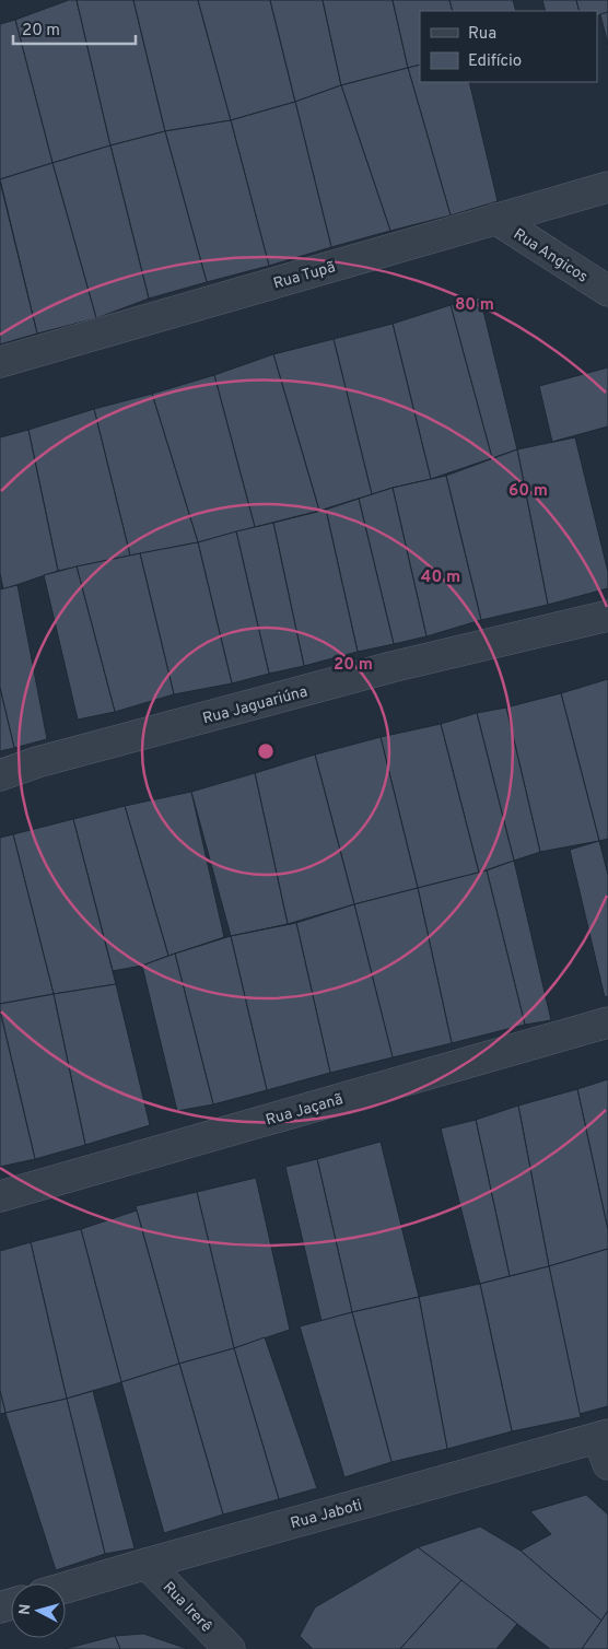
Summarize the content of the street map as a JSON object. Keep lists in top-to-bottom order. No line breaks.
{"streets":{"street":["Rua Angicos","Rua Tupã","Rua Jaguariúna","Rua Jaçanã","Rua Jaboti","Rua Irerê"]},"crossings":[["Rua Angicos","Rua Tupã"],["Rua Jaboti","Rua Irerê"]],"legend":["Rua","Edifício"],"scale_bar":"20 m","north":"left","rings":["80 m","60 m","40 m","20 m"]}
